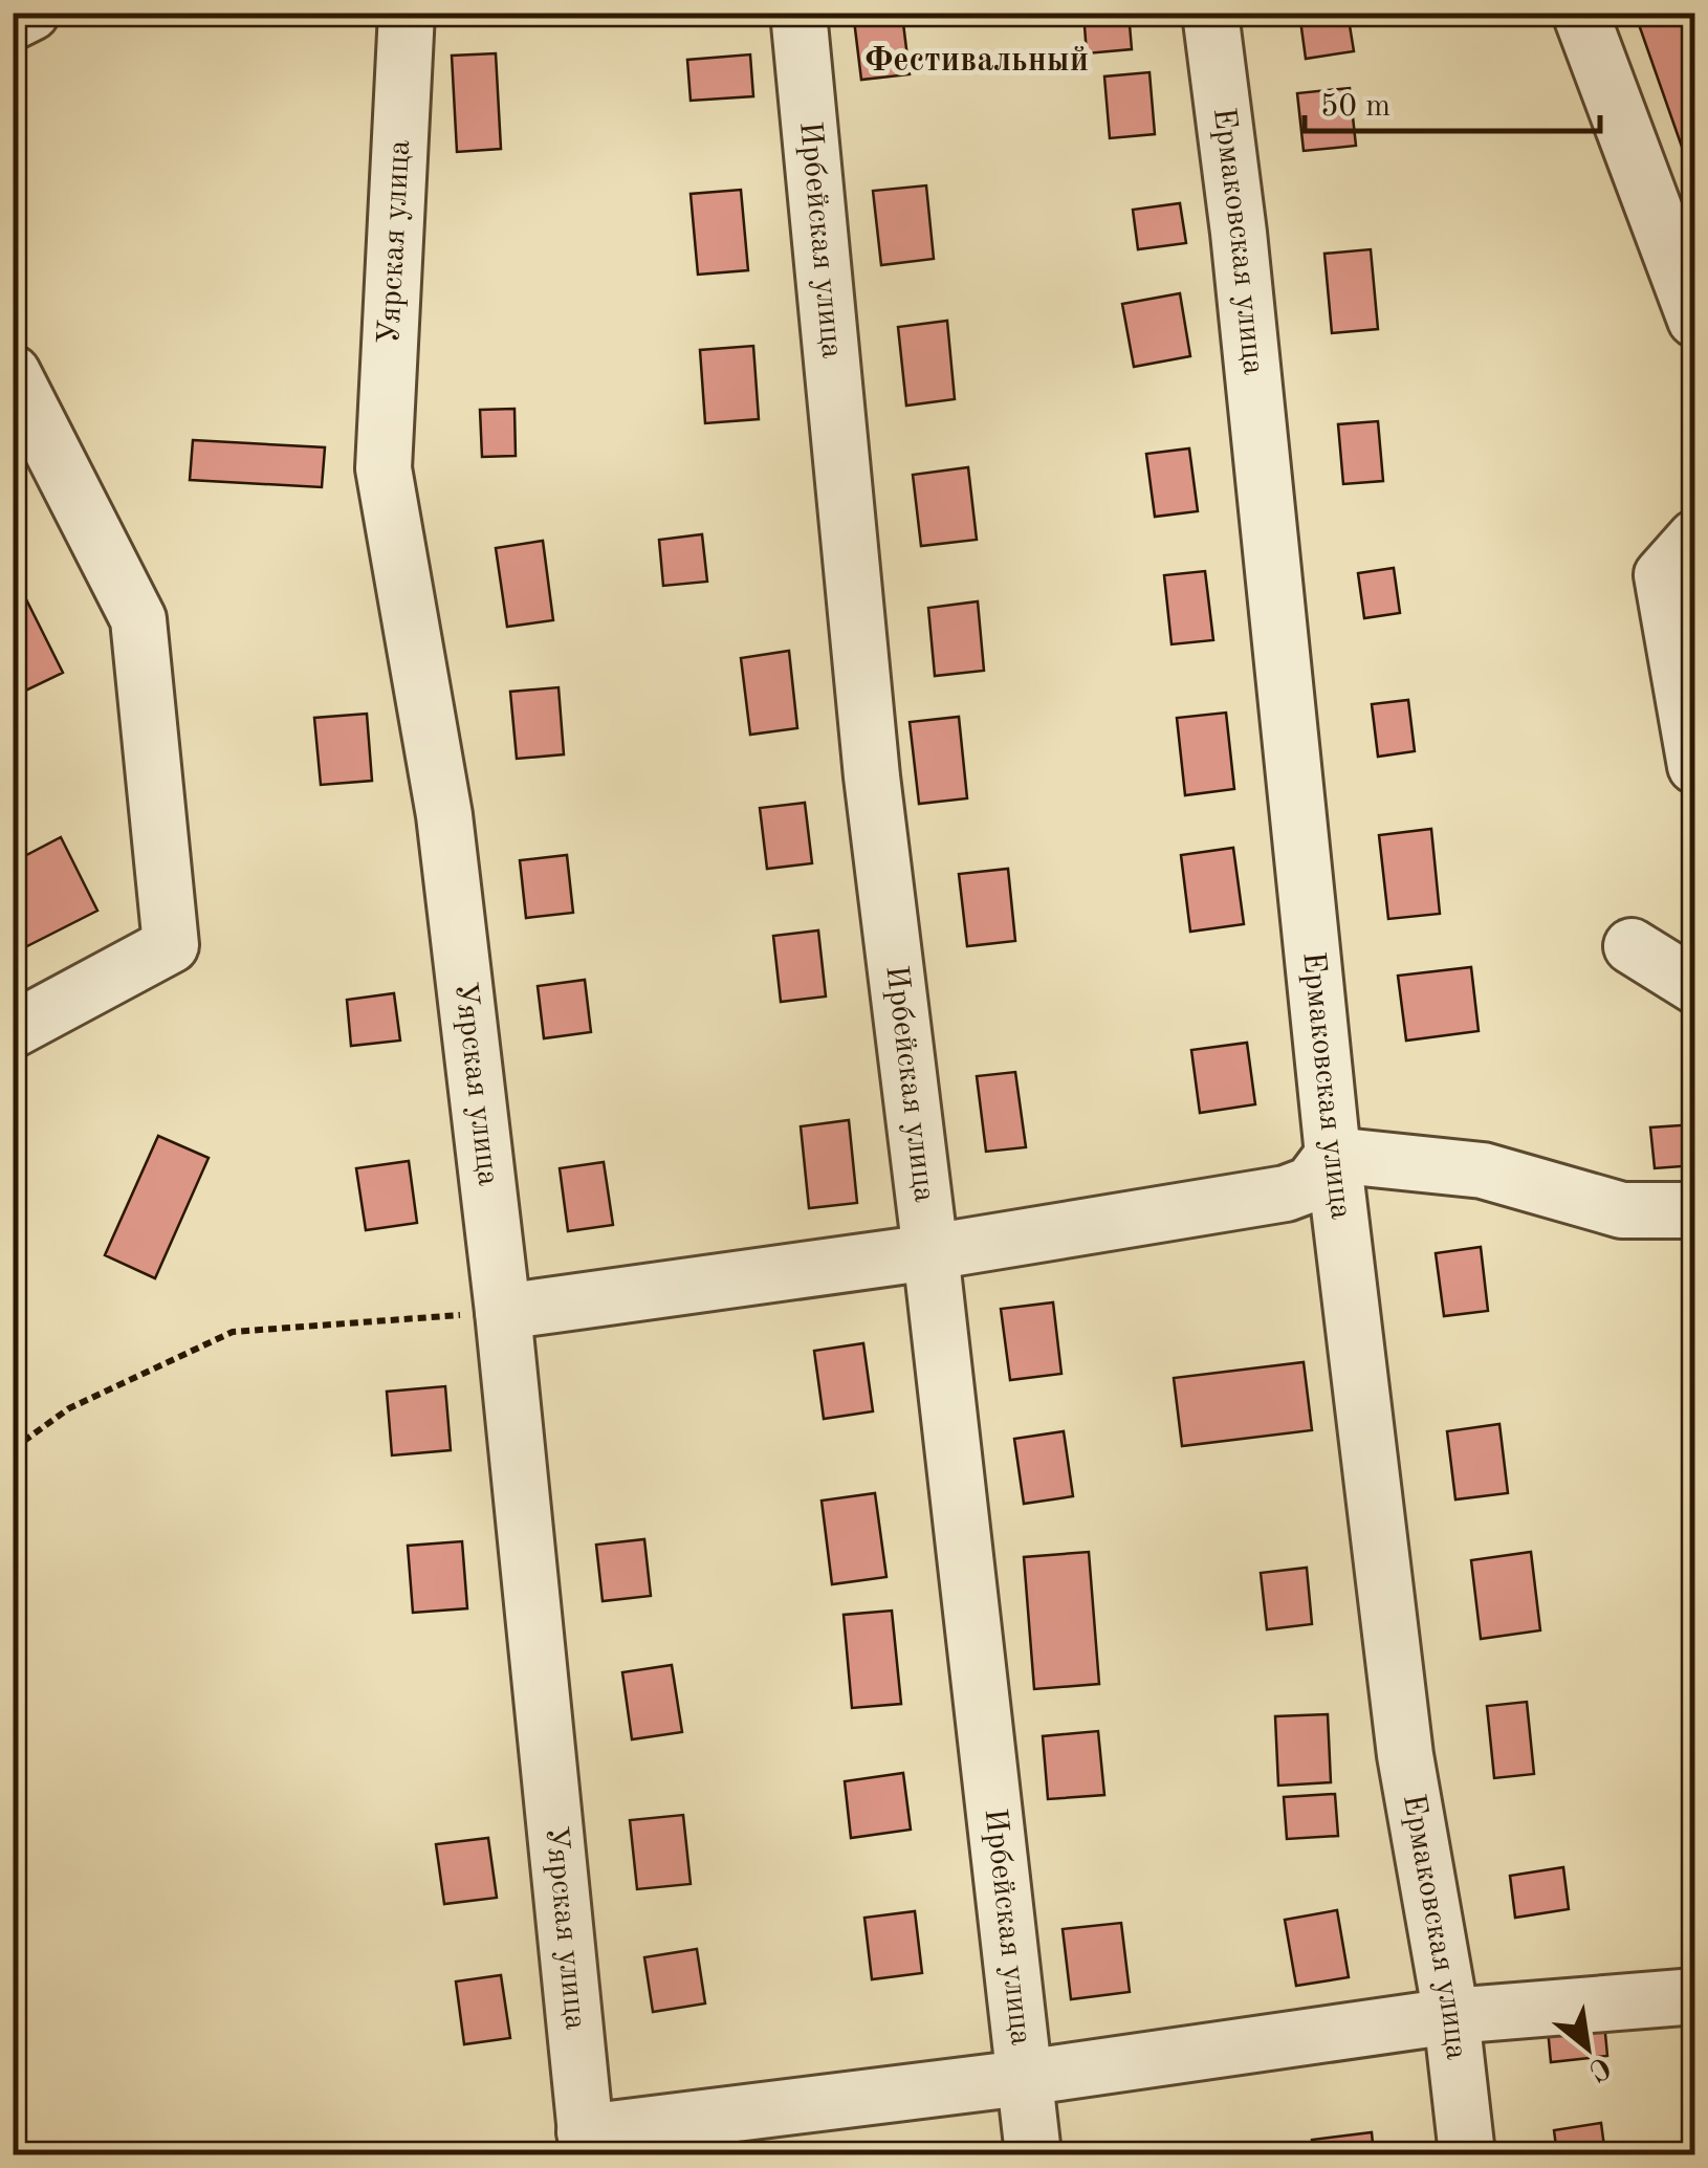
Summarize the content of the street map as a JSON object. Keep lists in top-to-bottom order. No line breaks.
{"streets":{"street":["Ирбейская улица","Ермаковская улица","Уярская улица"]},"districts":["Фестивальный"],"scale_bar":"50 m","north":"bottom right"}
